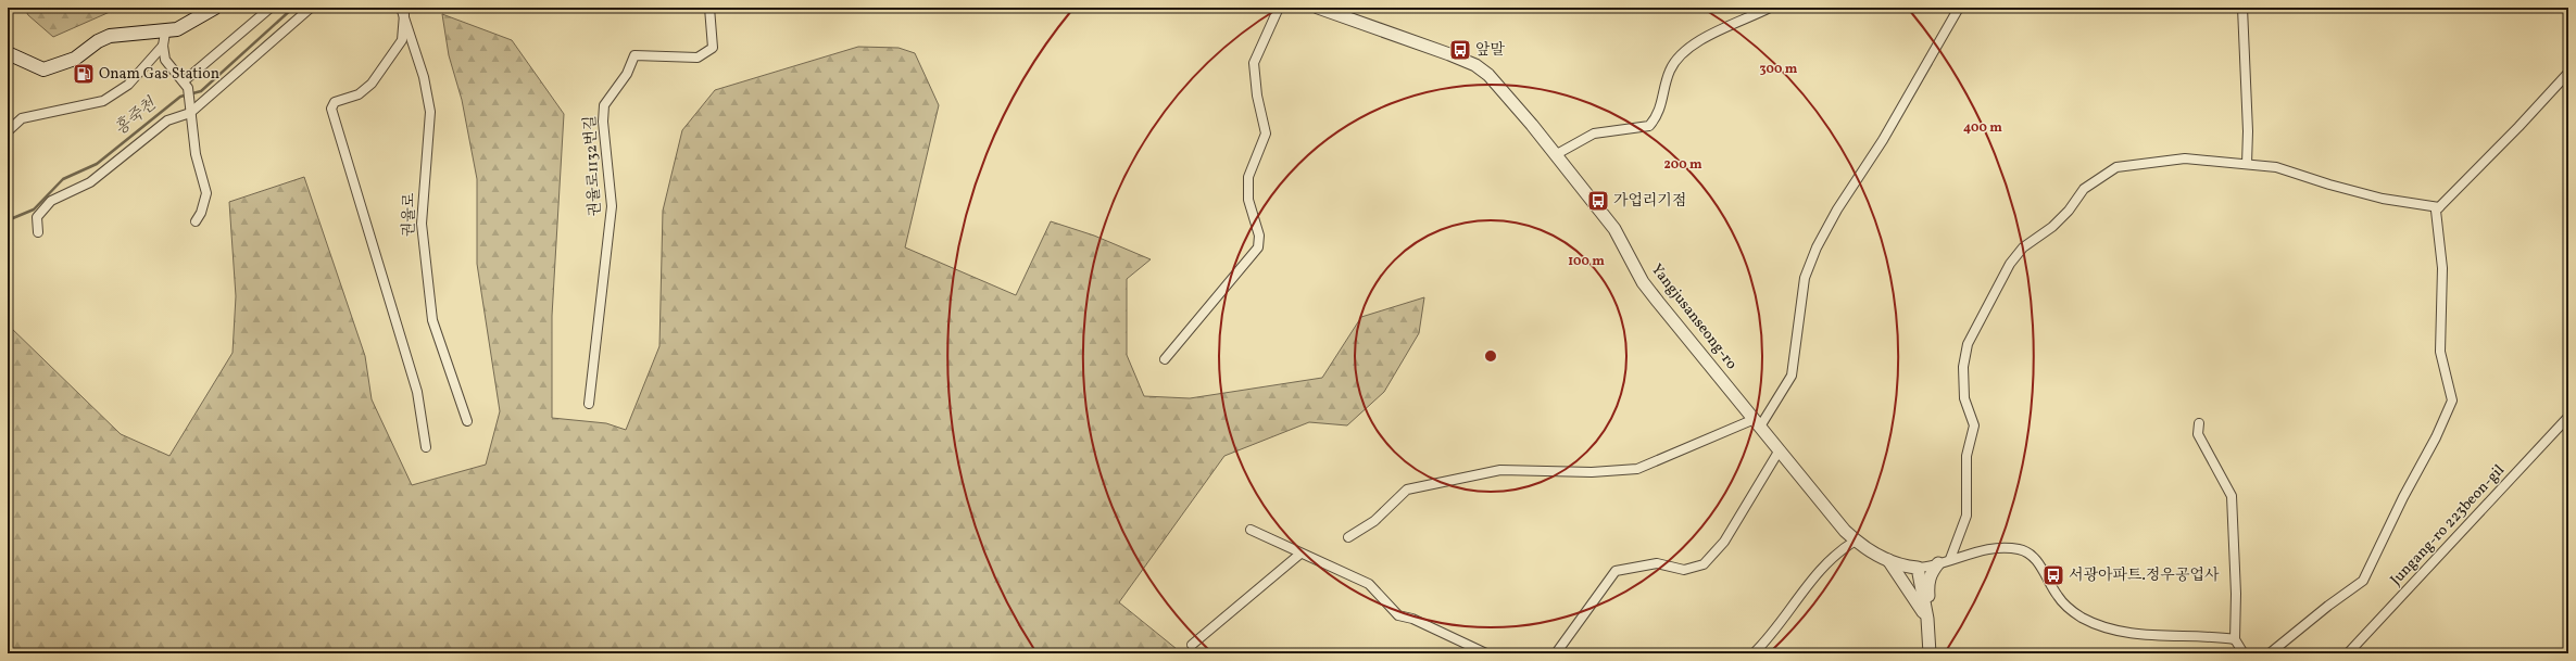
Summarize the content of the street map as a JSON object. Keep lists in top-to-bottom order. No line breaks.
{"streets":{"street":["권율로1132번길","권율로","Yangjusanseong-ro","Jungang-ro 223beon-gil"]},"water":["홍죽천"],"places":{"bus stop":["앞말","가업리기점","서광아파트.정우공업사"],"fuel station":["Onam Gas Station"]},"rings":["300 m","400 m","200 m","100 m"]}
